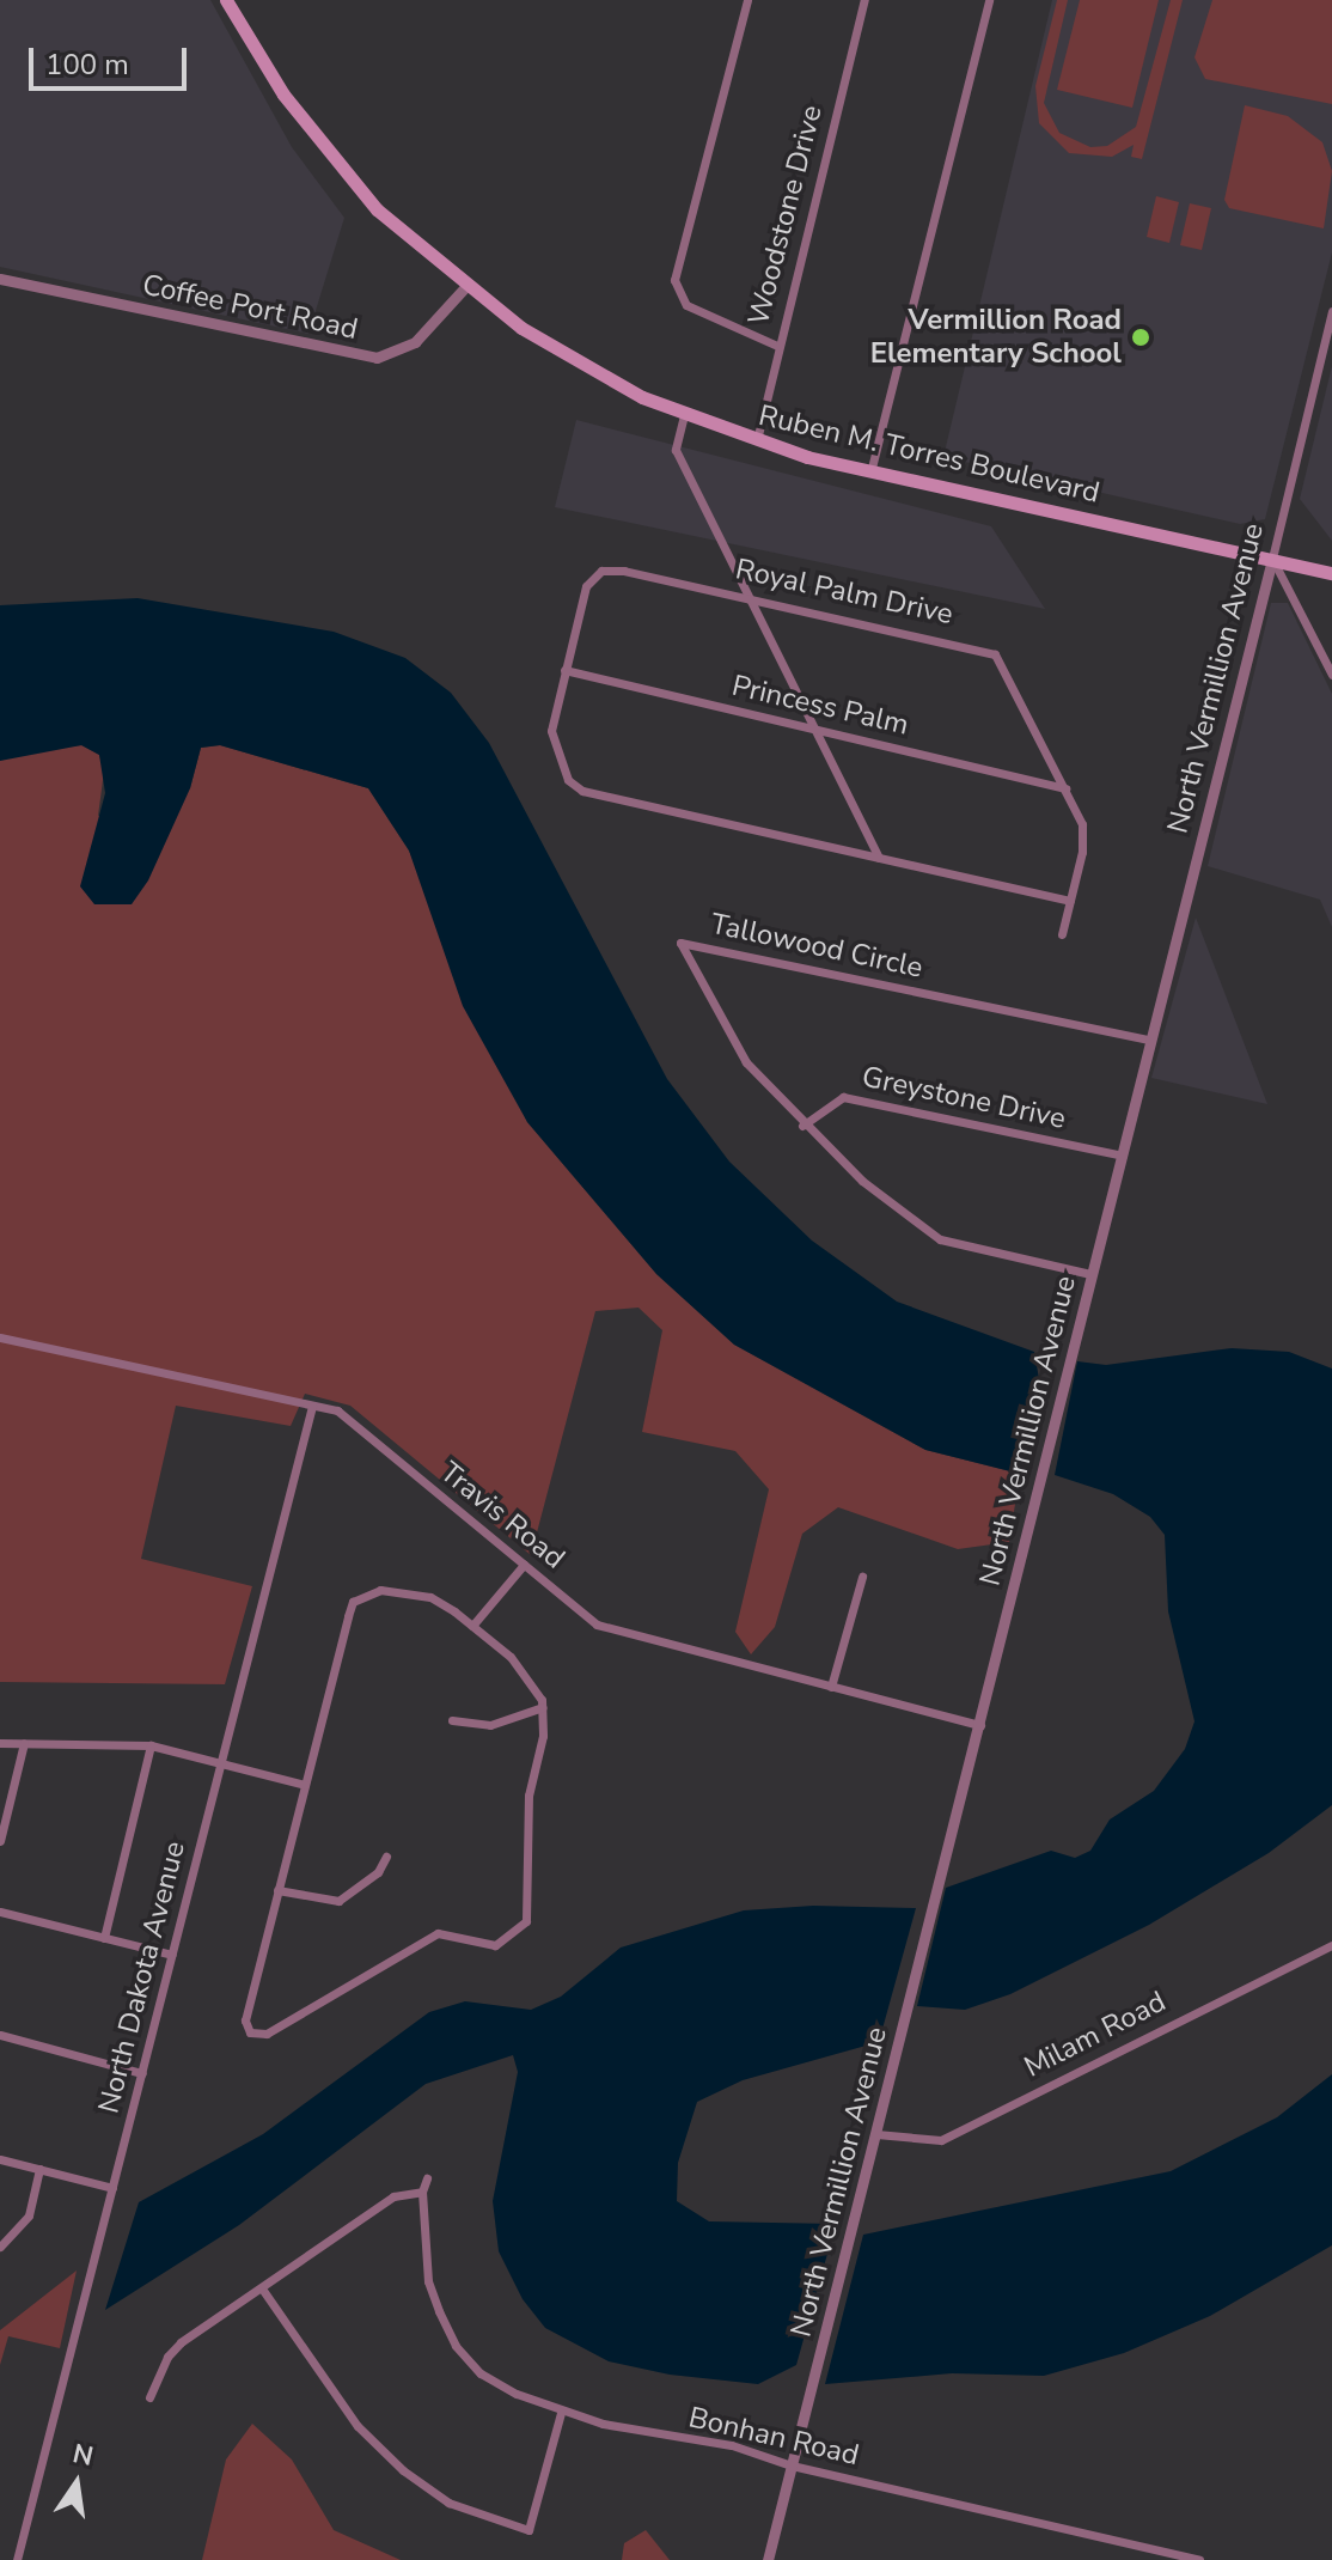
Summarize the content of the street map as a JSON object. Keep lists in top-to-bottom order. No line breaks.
{"streets":{"main road":["Ruben M. Torres Boulevard"],"street":["Woodstone Drive","Coffee Port Road","Royal Palm Drive","North Vermillion Avenue","Princess Palm","Tallowood Circle","Greystone Drive","Travis Road","North Dakota Avenue","Milam Road","Bonhan Road"]},"crossings":[["Woodstone Drive","Ruben M. Torres Boulevard"],["Coffee Port Road","Ruben M. Torres Boulevard"],["Ruben M. Torres Boulevard","North Vermillion Avenue"],["Royal Palm Drive","Princess Palm"],["North Vermillion Avenue","Tallowood Circle"],["North Vermillion Avenue","Greystone Drive"],["North Vermillion Avenue","Travis Road"],["North Vermillion Avenue","Milam Road"],["North Vermillion Avenue","Bonhan Road"],["Tallowood Circle","Greystone Drive"],["Travis Road","North Dakota Avenue"]],"places":["Vermillion Road Elementary School"],"scale_bar":"100 m","north":"top"}
